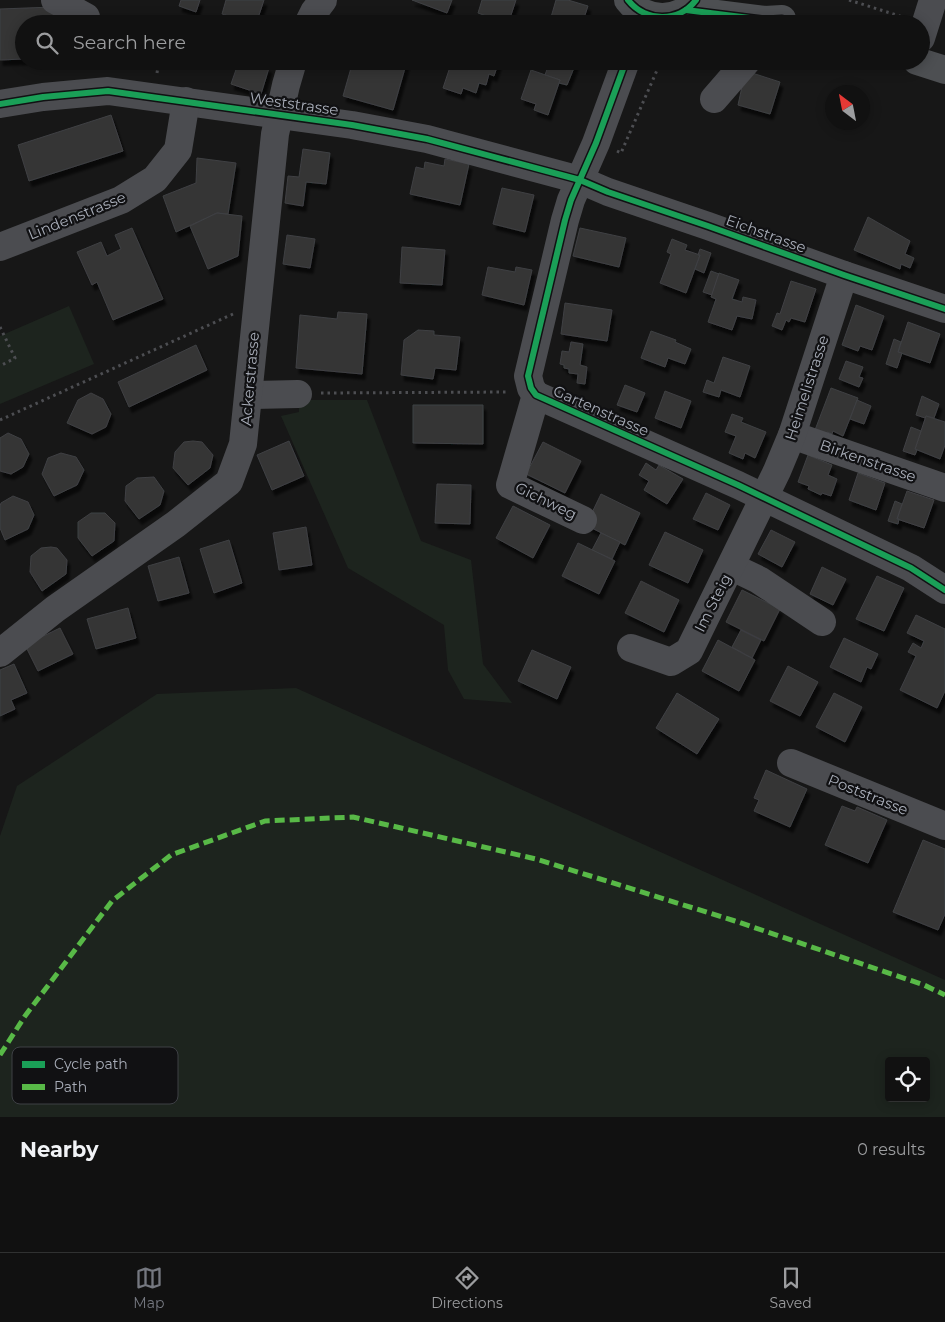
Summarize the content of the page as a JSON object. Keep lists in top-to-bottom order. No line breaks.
{"streets":{"street":["Weststrasse","Lindenstrasse","Eichstrasse","Ackerstrasse","Heimelistrasse","Gartenstrasse","Birkenstrasse","Gichweg","Im Steig","Poststrasse"]},"crossings":[["Weststrasse","Lindenstrasse"],["Weststrasse","Eichstrasse"],["Weststrasse","Ackerstrasse"],["Weststrasse","Gartenstrasse"],["Eichstrasse","Heimelistrasse"],["Eichstrasse","Gartenstrasse"],["Heimelistrasse","Gartenstrasse"],["Heimelistrasse","Birkenstrasse"],["Heimelistrasse","Im Steig"],["Gartenstrasse","Gichweg"],["Gartenstrasse","Im Steig"]],"legend":["Cycle path","Path"],"north":"top left","page":{"search":"Search here","heading":["Nearby","0 results"],"nav":["Map","Directions","Saved"]}}
